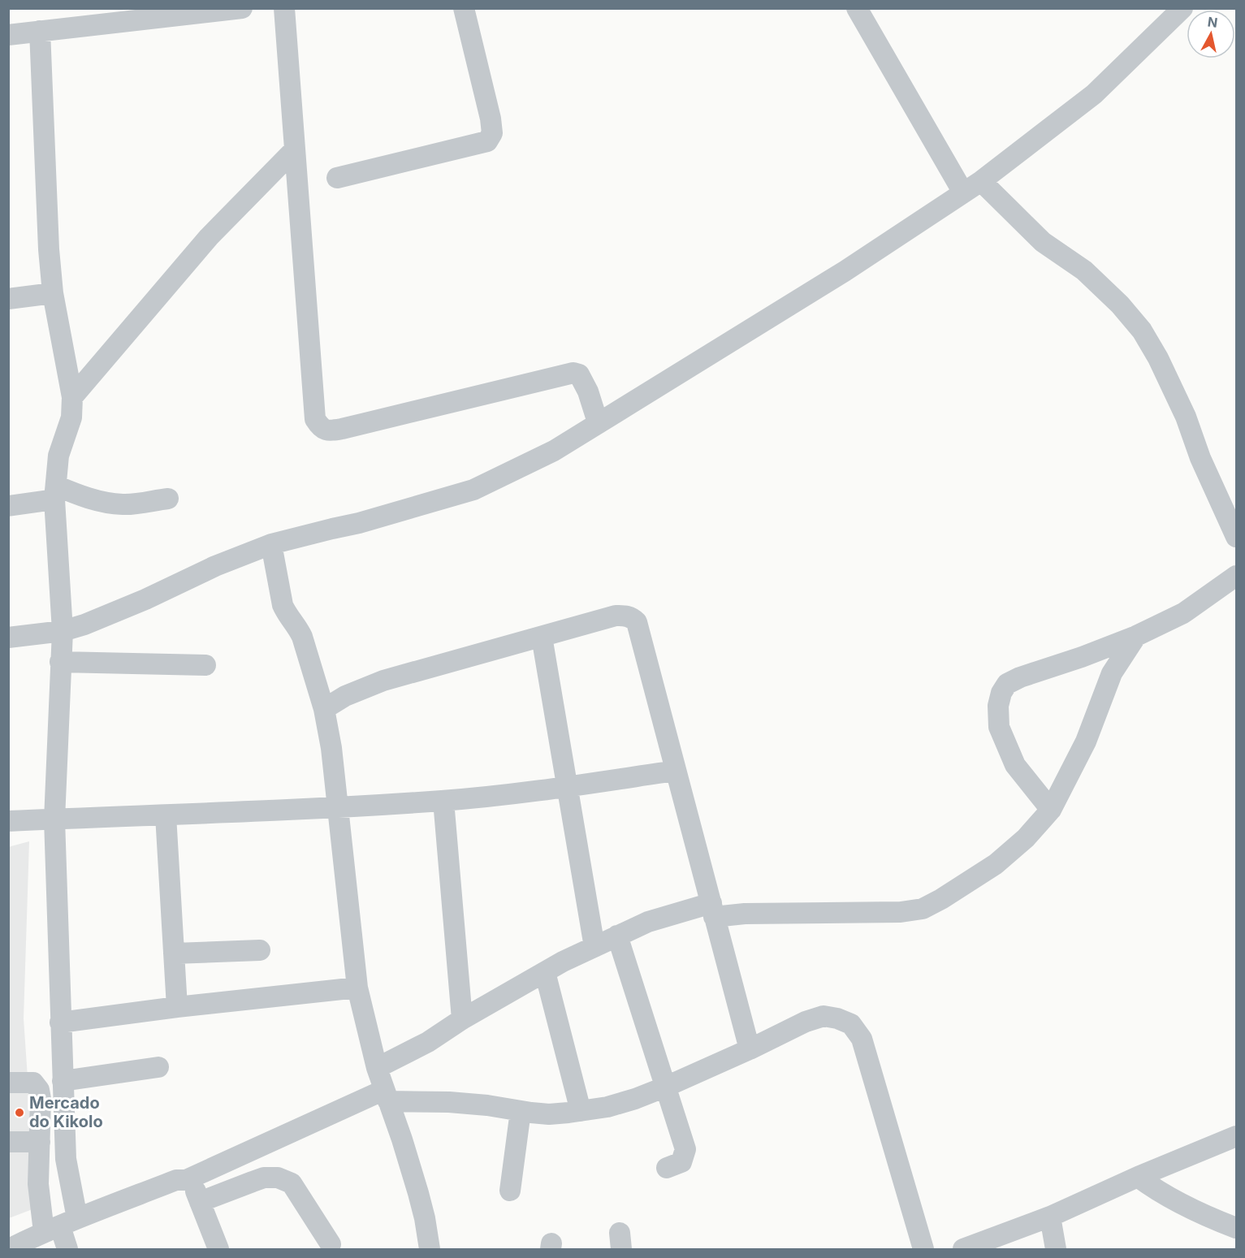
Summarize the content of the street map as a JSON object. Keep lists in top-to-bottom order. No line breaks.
{"places":["Mercado do Kikolo"],"north":"top"}
